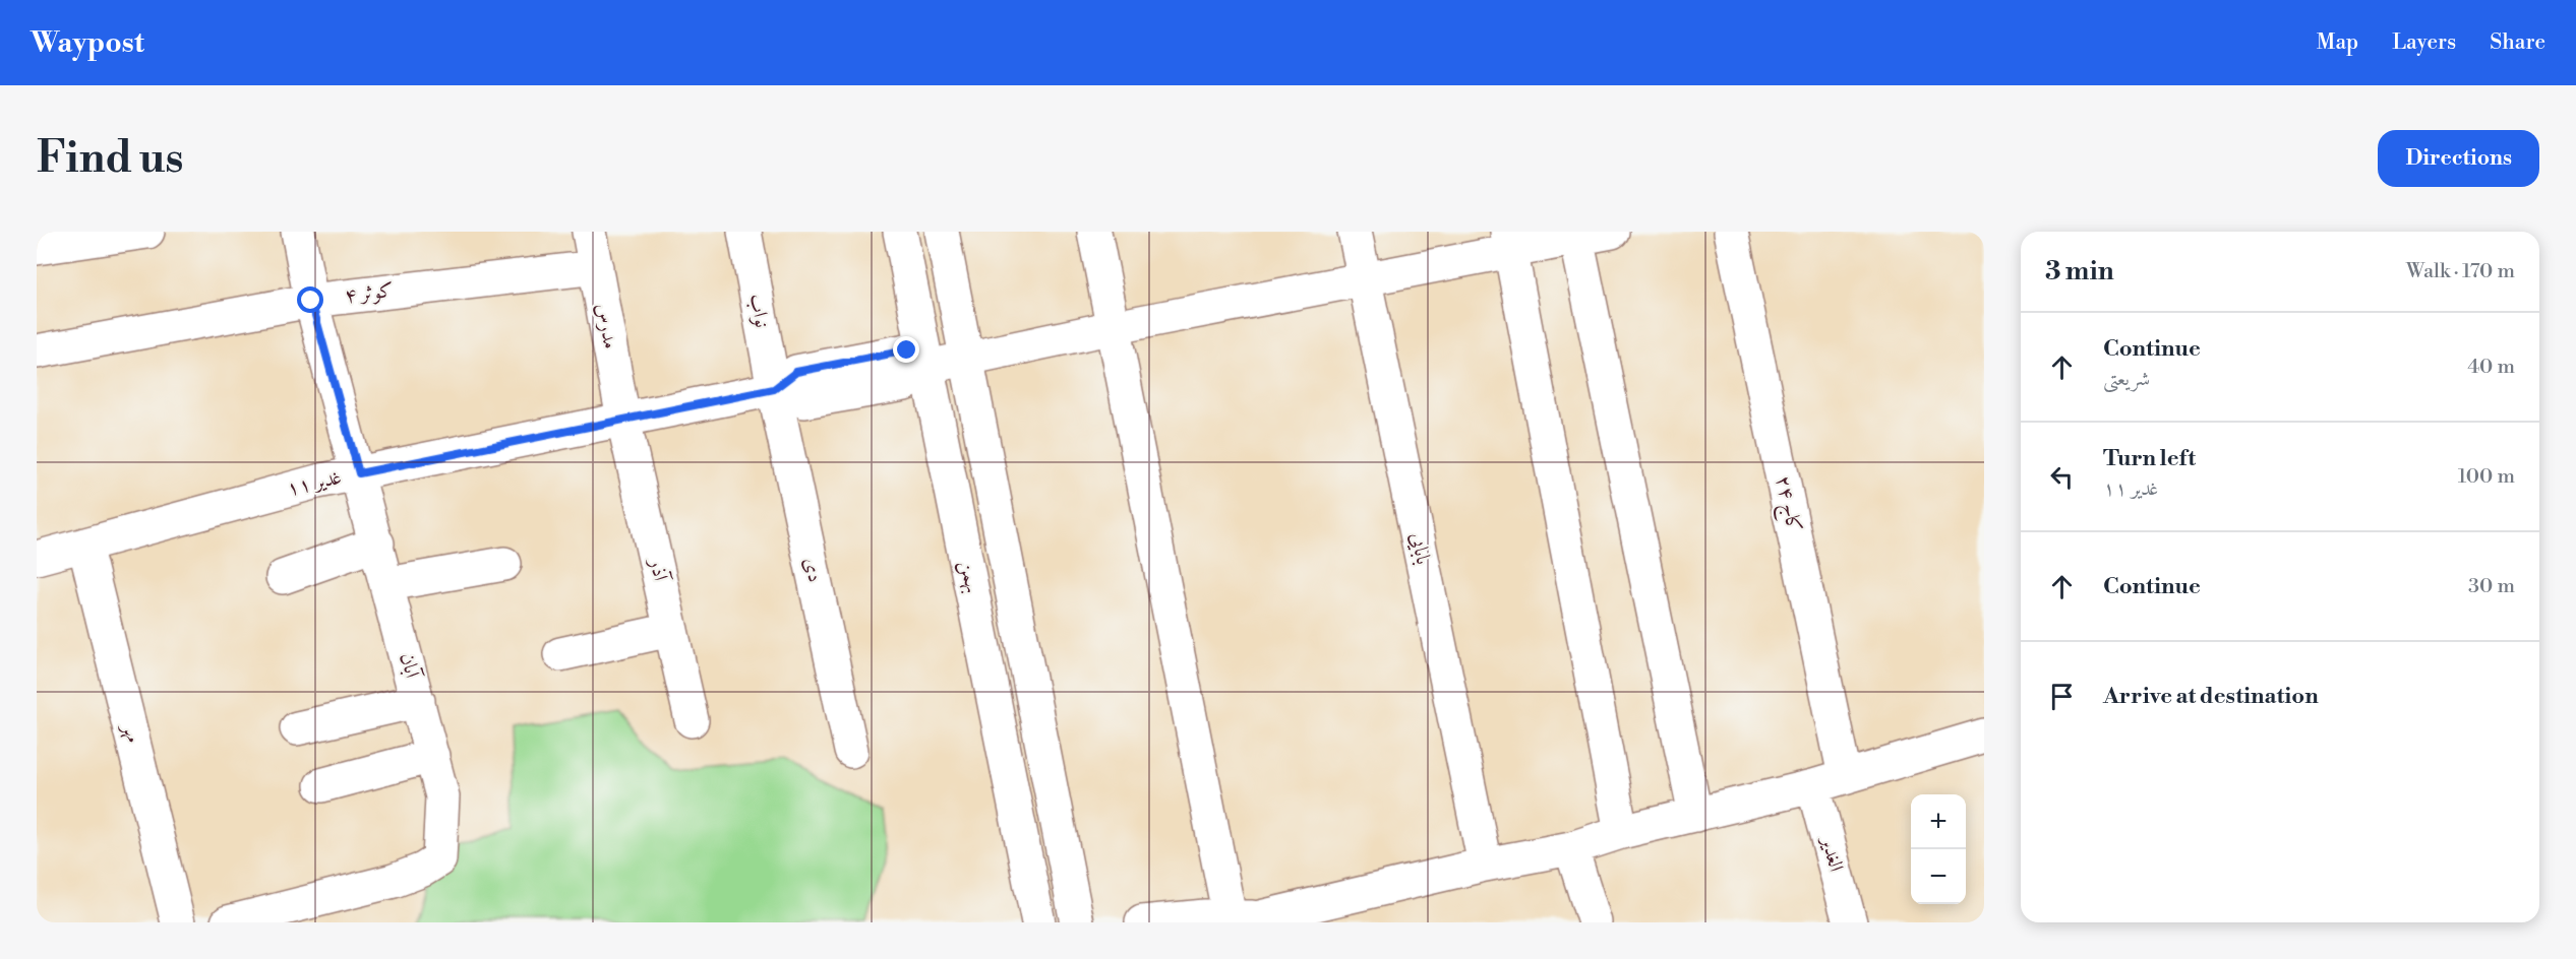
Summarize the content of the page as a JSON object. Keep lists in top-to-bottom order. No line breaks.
{"streets":{"street":["کوثر ۴","نواب","مدرس","غدیر ۱۱","کاج ۲۴","بابایی","آذر","دی","بهمن","آبان","مهر","الغدیر"]},"crossings":[["کوثر ۴","مدرس"],["کوثر ۴","آبان"],["نواب","غدیر ۱۱"],["نواب","دی"],["مدرس","غدیر ۱۱"],["مدرس","آذر"],["غدیر ۱۱","آذر"],["غدیر ۱۱","دی"],["غدیر ۱۱","آبان"],["غدیر ۱۱","مهر"]],"page":{"header":"Waypost","nav":["Map","Layers","Share"],"buttons":"Directions","title":"Find us","heading":["3 min","Walk · 170 m"],"list":[["Continue","شریعتی","40 m"],["Turn left","غدیر ۱۱","100 m"],["Continue","30 m"],"Arrive at destination"],"map_buttons":["+","−"]}}
